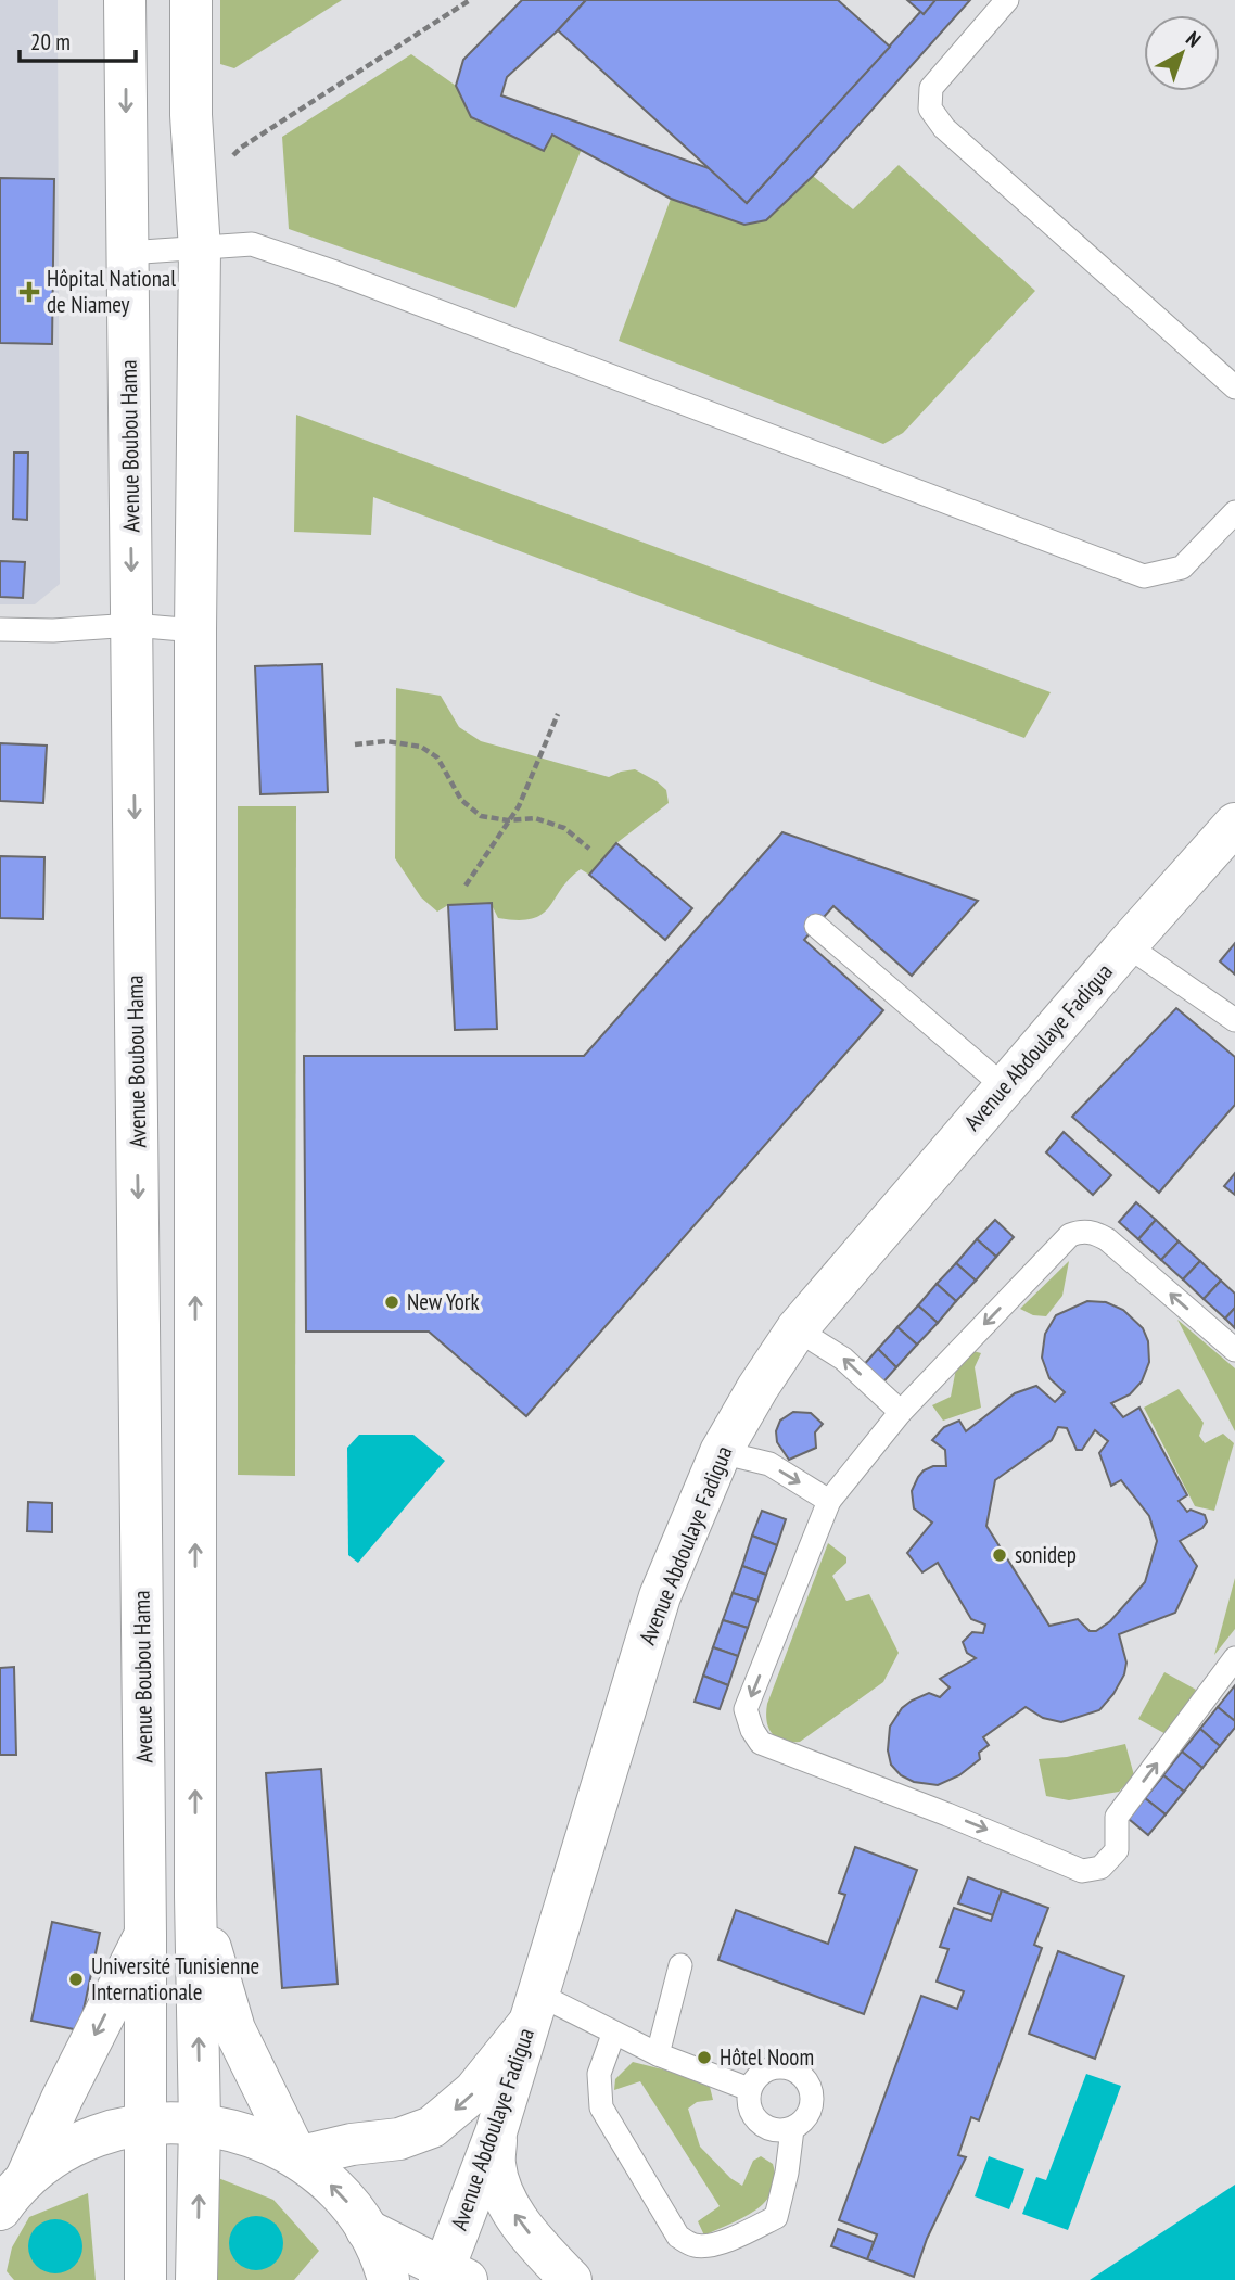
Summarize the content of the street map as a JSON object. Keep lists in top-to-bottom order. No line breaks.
{"streets":{"main road":["Avenue Boubou Hama","Avenue Abdoulaye Fadigua"]},"places":{"health":["Hôpital National de Niamey"],"other":["New York","sonidep","Université Tunisienne Internationale","Hôtel Noom"]},"scale_bar":"20 m","north":"top right"}
